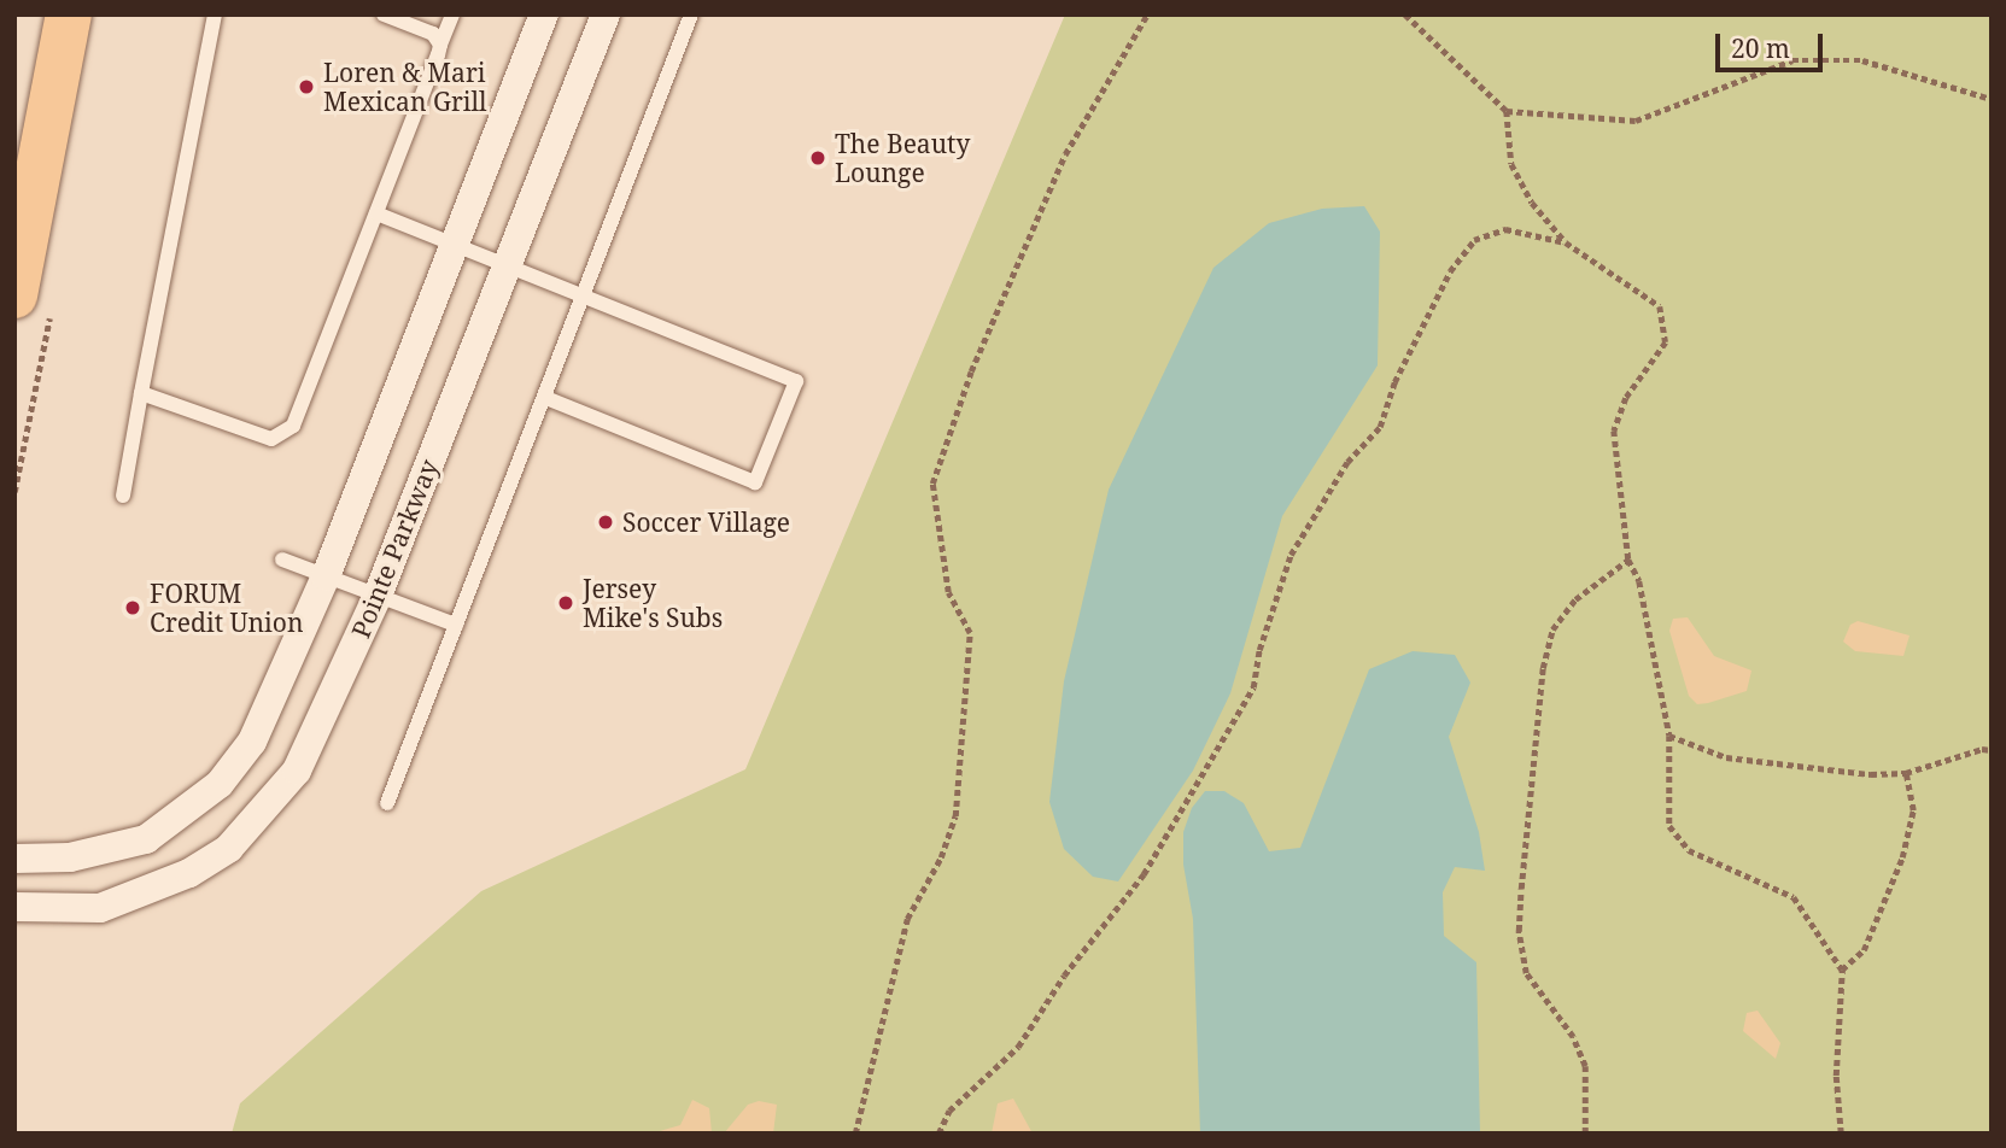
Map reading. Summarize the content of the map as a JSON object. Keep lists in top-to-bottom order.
{
  "streets": {
    "street": ["Pointe Parkway"]
  },
  "places": [
    "Loren & Mari Mexican Grill",
    "The Beauty Lounge",
    "Soccer Village",
    "Jersey Mike's Subs",
    "FORUM Credit Union"
  ],
  "scale_bar": "20 m"
}
